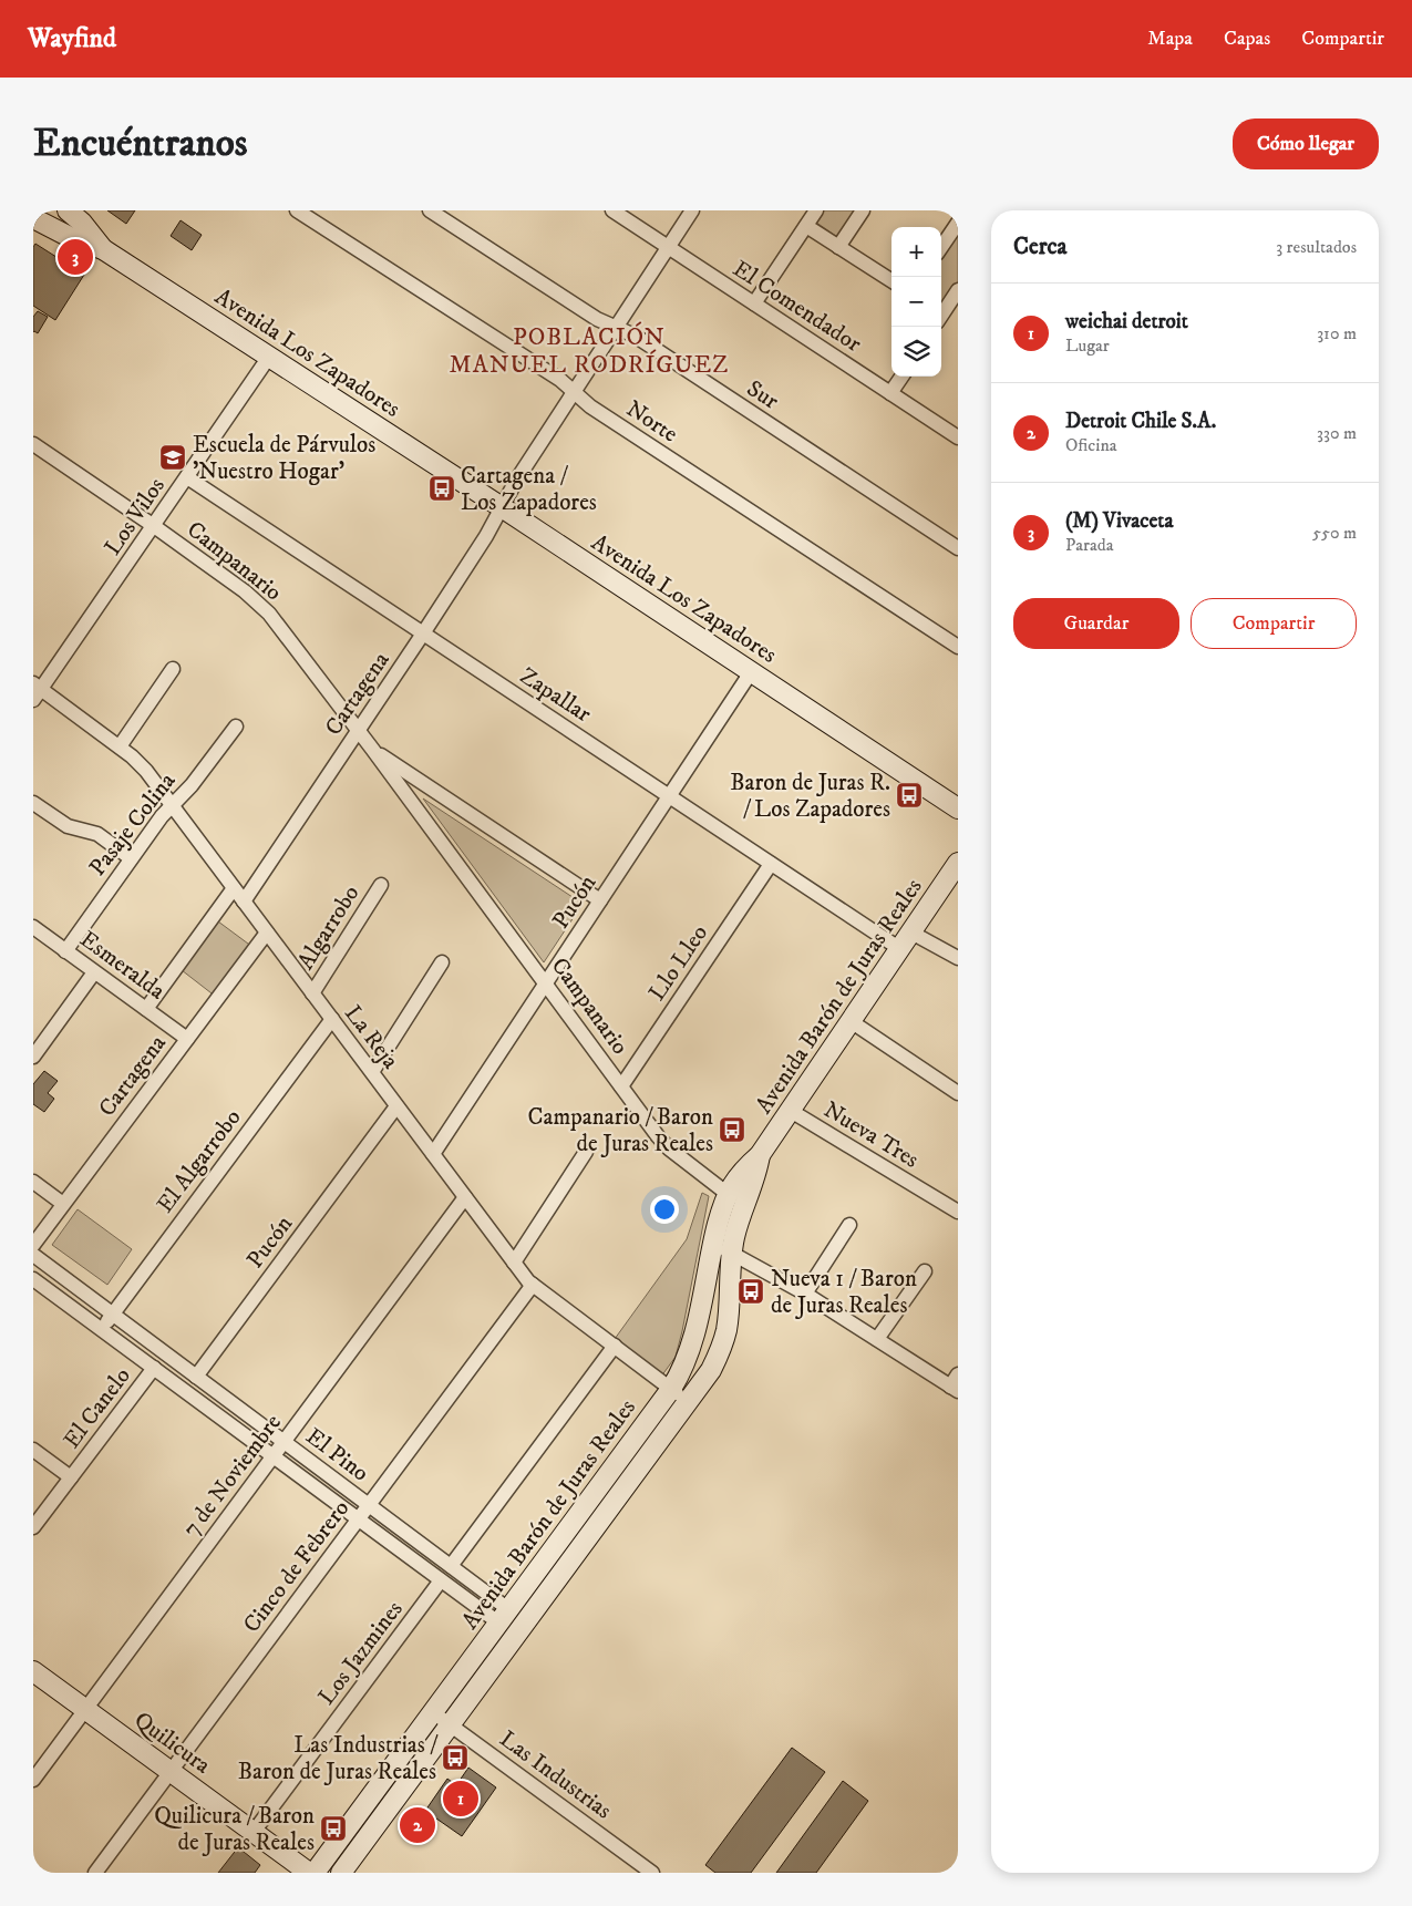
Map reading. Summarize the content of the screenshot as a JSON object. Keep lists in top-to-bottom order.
{
  "streets": {
    "street": [
      "El Comendador",
      "Avenida Los Zapadores",
      "Sur",
      "Norte",
      "Los Vilos",
      "Campanario",
      "Cartagena",
      "Zapallar",
      "Pasaje Colina",
      "Pucón",
      "Algarrobo",
      "Llo Lleo",
      "Esmeralda",
      "Avenida Barón de Juras Reales",
      "La Reja",
      "Nueva Tres",
      "El Algarrobo",
      "El Canelo",
      "El Pino",
      "7 de Noviembre",
      "Cinco de Febrero",
      "Los Jazmines",
      "Quilicura",
      "Las Industrias"
    ]
  },
  "crossings": [
    ["El Comendador", "Cartagena"],
    ["Avenida Los Zapadores", "Los Vilos"],
    ["Avenida Los Zapadores", "Cartagena"],
    ["Avenida Los Zapadores", "Pucón"],
    ["Sur", "Cartagena"],
    ["Norte", "Cartagena"],
    ["Los Vilos", "Campanario"],
    ["Los Vilos", "Zapallar"],
    ["Los Vilos", "La Reja"],
    ["Campanario", "Cartagena"],
    ["Campanario", "Pucón"],
    ["Campanario", "Llo Lleo"],
    ["Campanario", "Avenida Barón de Juras Reales"],
    ["Cartagena", "Zapallar"],
    ["Cartagena", "Esmeralda"],
    ["Cartagena", "La Reja"],
    ["Zapallar", "Pucón"],
    ["Zapallar", "Llo Lleo"],
    ["Zapallar", "Avenida Barón de Juras Reales"],
    ["Pasaje Colina", "Esmeralda"],
    ["Pasaje Colina", "La Reja"],
    ["Pucón", "La Reja"],
    ["Pucón", "El Pino"],
    ["Algarrobo", "La Reja"],
    ["Avenida Barón de Juras Reales", "La Reja"],
    ["Avenida Barón de Juras Reales", "Nueva Tres"],
    ["Avenida Barón de Juras Reales", "El Pino"],
    ["Avenida Barón de Juras Reales", "Las Industrias"],
    ["La Reja", "El Algarrobo"],
    ["La Reja", "7 de Noviembre"],
    ["La Reja", "Cinco de Febrero"],
    ["El Algarrobo", "El Pino"],
    ["El Canelo", "El Pino"],
    ["El Pino", "7 de Noviembre"],
    ["El Pino", "Cinco de Febrero"],
    ["El Pino", "Los Jazmines"],
    ["7 de Noviembre", "Quilicura"],
    ["Cinco de Febrero", "Quilicura"],
    ["Los Jazmines", "Quilicura"]
  ],
  "districts": ["POBLACIÓN MANUEL RODRÍGUEZ"],
  "places": {
    "school or university": ["Escuela de Párvulos 'Nuestro Hogar'"],
    "bus stop": [
      "Cartagena / Los Zapadores",
      "Baron de Juras R. / Los Zapadores",
      "Campanario / Baron de Juras Reales",
      "Nueva 1 / Baron de Juras Reales",
      "Las Industrias / Baron de Juras Reales",
      "Quilicura / Baron de Juras Reales"
    ]
  },
  "page": {
    "header": "Wayfind",
    "nav": ["Mapa", "Capas", "Compartir"],
    "buttons": [
      "Cómo llegar",
      ["Guardar", "Compartir"]
    ],
    "title": "Encuéntranos",
    "heading": ["Cerca", "3 resultados"],
    "map_buttons": ["+", "−"],
    "pins": ["3", "1", "2"],
    "list": [
      {
        "mark": "1",
        "name": "weichai detroit",
        "note": "Lugar",
        "value": "310 m"
      },
      {
        "mark": "2",
        "name": "Detroit Chile S.A.",
        "note": "Oficina",
        "value": "330 m"
      },
      {
        "mark": "3",
        "name": "(M) Vivaceta",
        "note": "Parada",
        "value": "550 m"
      }
    ]
  }
}
